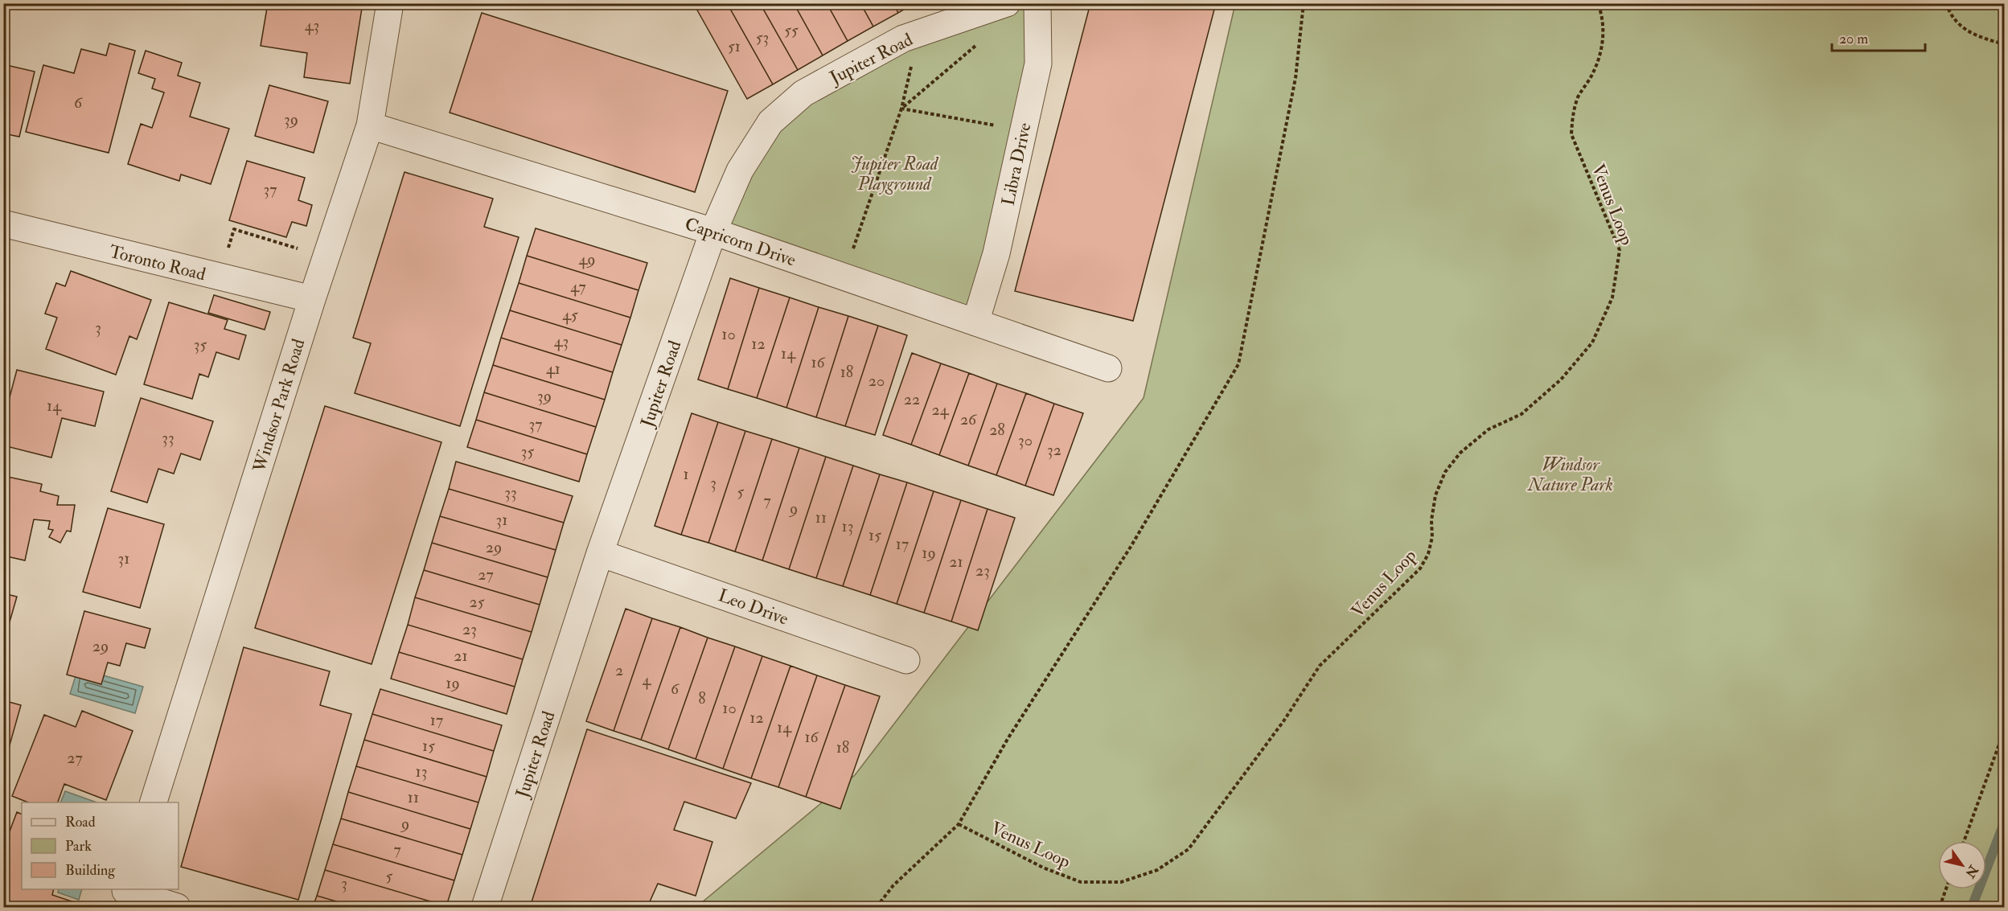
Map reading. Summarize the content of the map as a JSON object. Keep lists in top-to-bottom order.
{
  "streets": {
    "street": [
      "Jupiter Road",
      "Libra Drive",
      "Capricorn Drive",
      "Toronto Road",
      "Windsor Park Road",
      "Leo Drive"
    ],
    "path": ["Venus Loop"]
  },
  "crossings": [
    ["Jupiter Road", "Capricorn Drive"],
    ["Jupiter Road", "Leo Drive"],
    ["Libra Drive", "Capricorn Drive"],
    ["Capricorn Drive", "Windsor Park Road"],
    ["Toronto Road", "Windsor Park Road"]
  ],
  "parks": ["Jupiter Road Playground", "Windsor Nature Park"],
  "house_numbers": [
    "43",
    "55",
    "53",
    "51",
    "6",
    "39",
    "37",
    "49",
    "47",
    "45",
    "3",
    "10",
    "43",
    "12",
    "35",
    "14",
    "16",
    "41",
    "18",
    "20",
    "39",
    "22",
    "14",
    "24",
    "26",
    "37",
    "28",
    "33",
    "30",
    "32",
    "35",
    "1",
    "3",
    "5",
    "33",
    "7",
    "9",
    "11",
    "31",
    "13",
    "15",
    "17",
    "29",
    "19",
    "31",
    "21",
    "23",
    "27",
    "25",
    "23",
    "29",
    "21",
    "2",
    "4",
    "19",
    "6",
    "8",
    "10",
    "12",
    "17",
    "14",
    "16",
    "15",
    "18",
    "27",
    "13",
    "11",
    "9",
    "7",
    "5",
    "3"
  ],
  "legend": ["Road", "Park", "Building"],
  "scale_bar": "20 m",
  "north": "bottom right"
}
